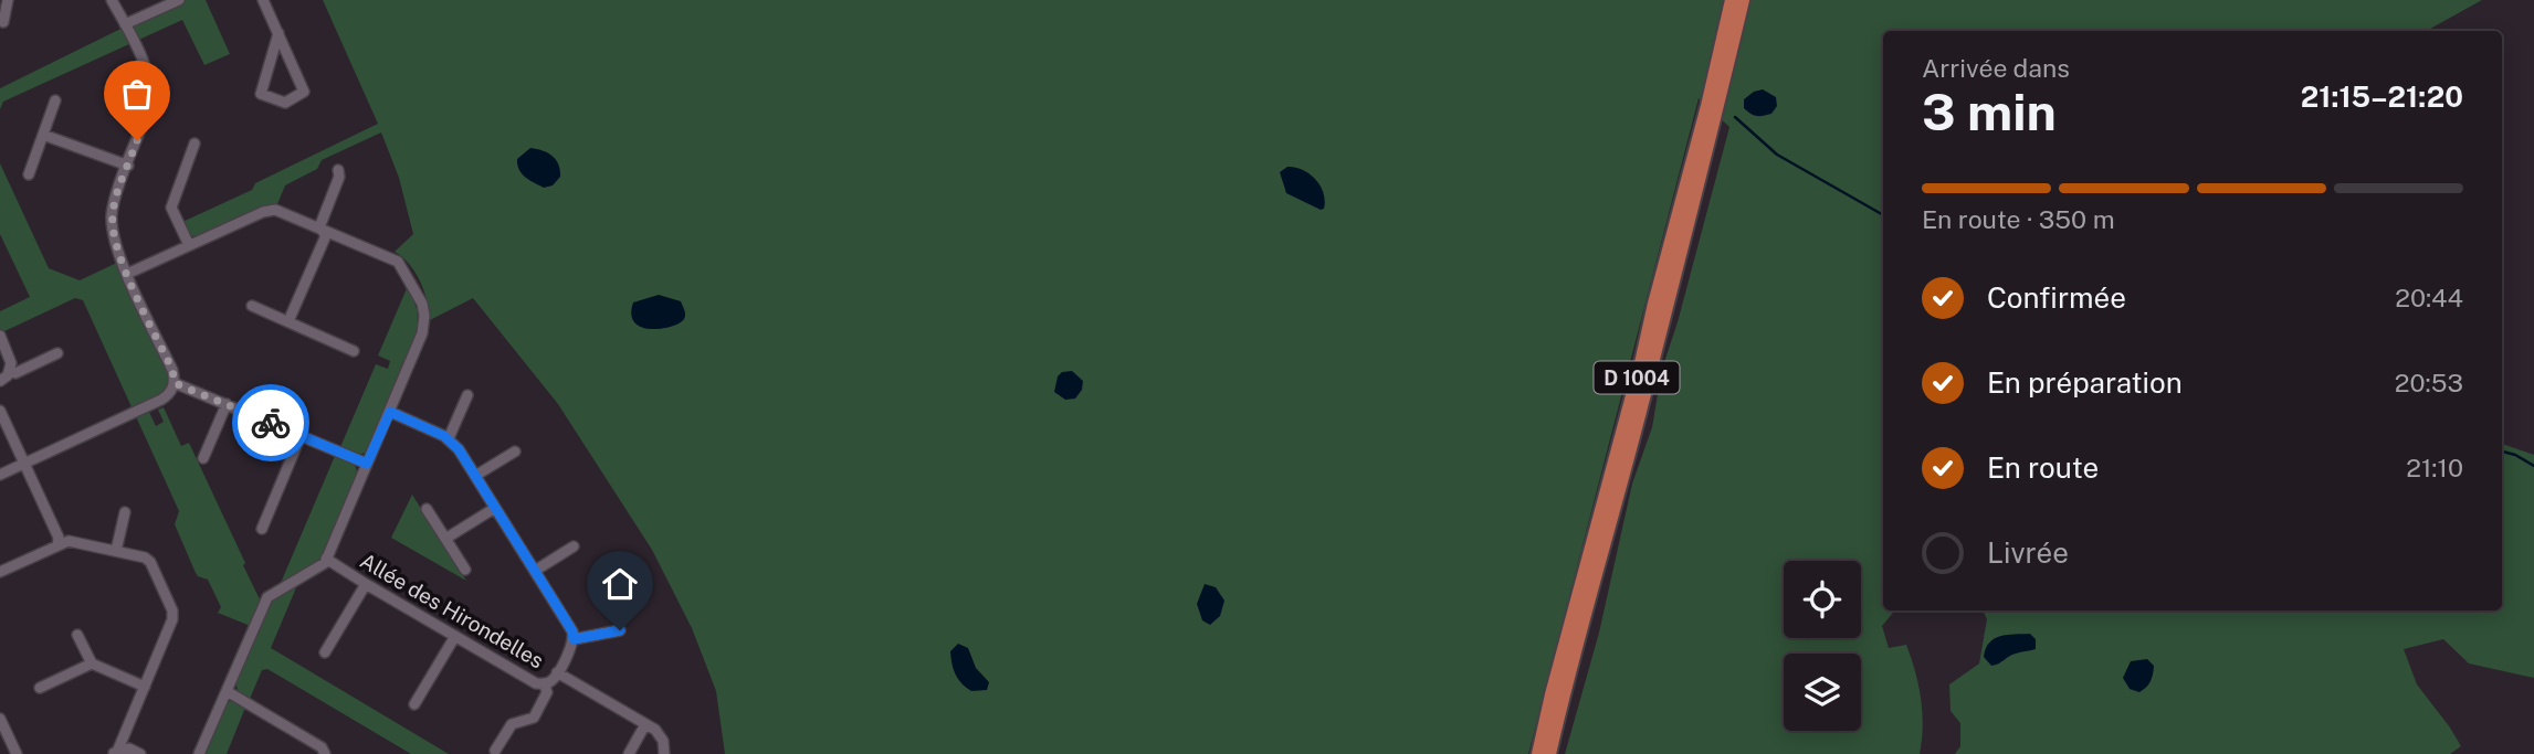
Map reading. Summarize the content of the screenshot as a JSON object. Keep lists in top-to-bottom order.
{
  "streets": {
    "highway": ["D 1004"],
    "street": ["Allée des Hirondelles"]
  },
  "page": {
    "heading": ["3 min", "Arrivée dans", "21:15–21:20"],
    "bar": "En route · 350 m",
    "list": [
      ["Confirmée", "20:44"],
      ["En préparation", "20:53"],
      ["En route", "21:10"],
      "Livrée"
    ]
  }
}
